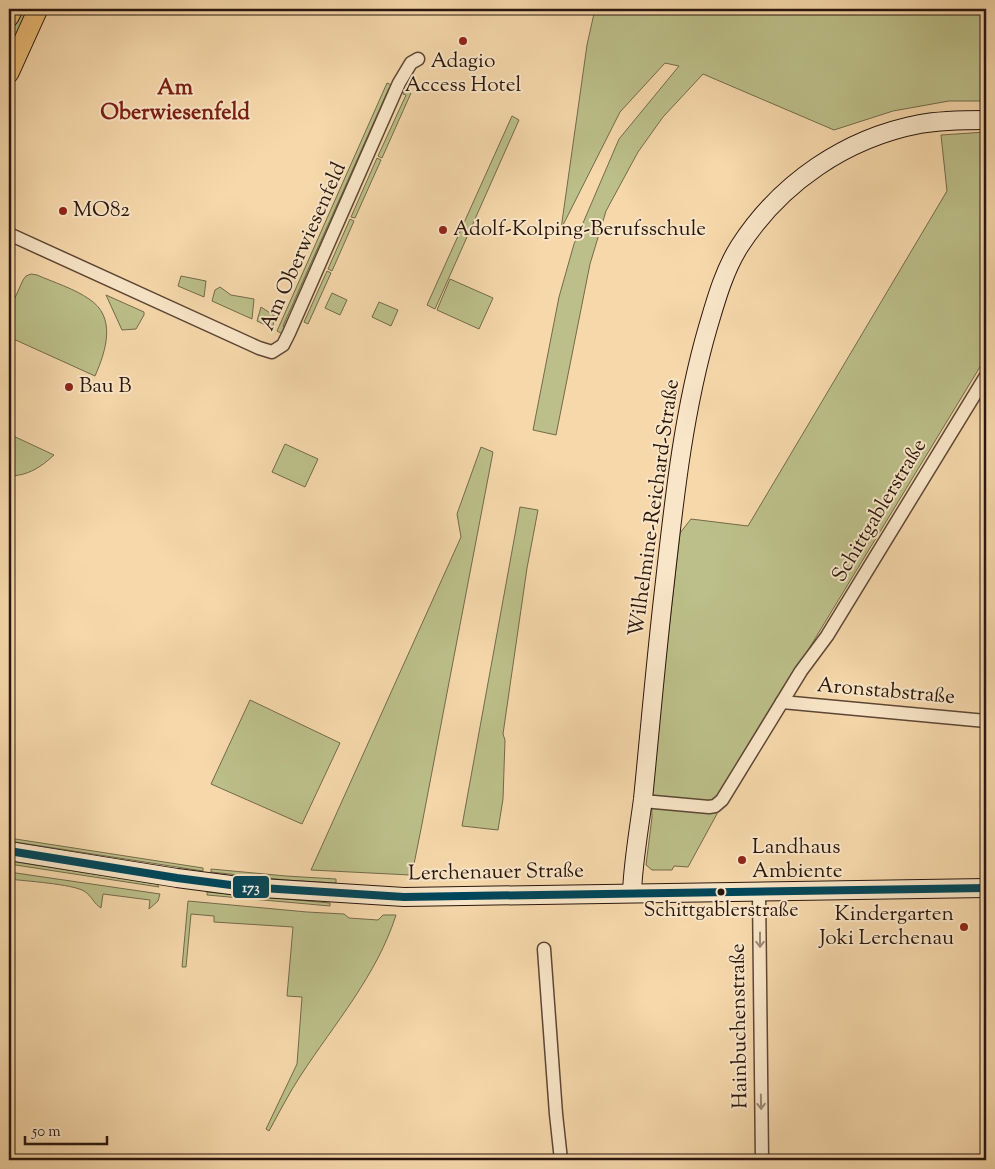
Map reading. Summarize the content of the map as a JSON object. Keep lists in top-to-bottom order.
{
  "streets": {
    "main road": ["Wilhelmine-Reichard-Straße", "Lerchenauer Straße"],
    "street": [
      "Am Oberwiesenfeld",
      "Schittgablerstraße",
      "Aronstabstraße",
      "Hainbuchenstraße"
    ]
  },
  "crossings": [
    ["Wilhelmine-Reichard-Straße", "Schittgablerstraße"],
    ["Wilhelmine-Reichard-Straße", "Lerchenauer Straße"],
    ["Schittgablerstraße", "Aronstabstraße"],
    ["Lerchenauer Straße", "Hainbuchenstraße"]
  ],
  "one_way": ["Hainbuchenstraße"],
  "districts": ["Am Oberwiesenfeld"],
  "places": [
    "Adagio Access Hotel",
    "MO82",
    "Adolf-Kolping-Berufsschule",
    "Bau B",
    "Landhaus Ambiente",
    "Schittgablerstraße",
    "Kindergarten Joki Lerchenau"
  ],
  "lines": ["transit line 173"],
  "scale_bar": "50 m"
}
